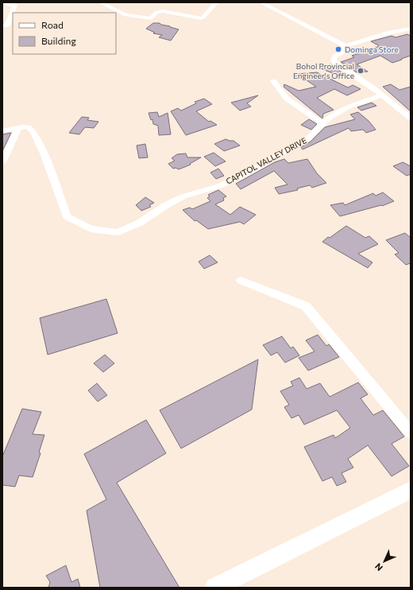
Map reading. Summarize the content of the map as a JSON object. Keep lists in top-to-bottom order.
{
  "streets": {
    "street": ["CAPITOL VALLEY DRIVE"]
  },
  "places": ["Dominga Store", "Bohol Provincial Engineer's Office"],
  "legend": ["Road", "Building"],
  "north": "bottom left"
}
